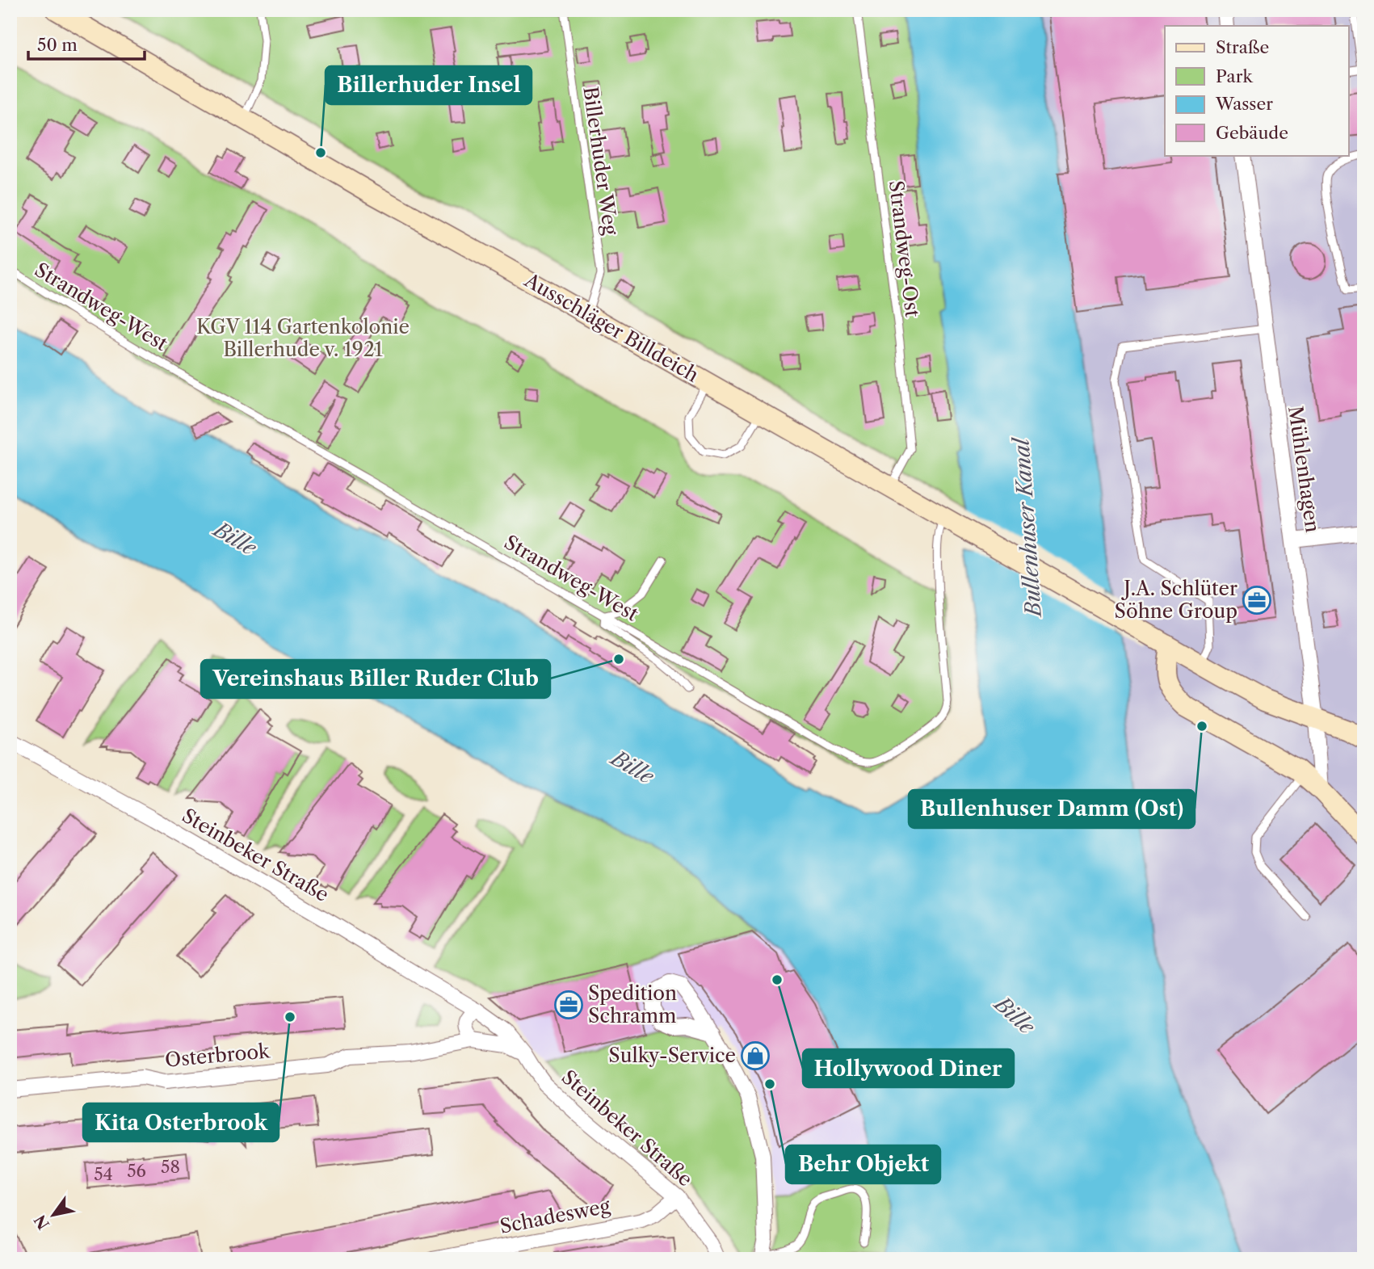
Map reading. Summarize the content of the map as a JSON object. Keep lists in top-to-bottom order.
{
  "streets": {
    "street": [
      "Ausschläger Billdeich",
      "Mühlenhagen",
      "Steinbeker Straße",
      "Osterbrook",
      "Schadesweg"
    ],
    "lane": ["Billerhuder Weg", "Strandweg-Ost", "Strandweg-West"]
  },
  "crossings": [
    ["Billerhuder Weg", "Ausschläger Billdeich"],
    ["Strandweg-Ost", "Ausschläger Billdeich"],
    ["Strandweg-West", "Ausschläger Billdeich"],
    ["Ausschläger Billdeich", "Mühlenhagen"],
    ["Steinbeker Straße", "Osterbrook"],
    ["Steinbeker Straße", "Schadesweg"]
  ],
  "water": ["Bullenhuser Kanal", "Bille"],
  "parks": ["KGV 114 Gartenkolonie Billerhude v. 1921"],
  "places": {
    "other": [
      "Billerhuder Insel",
      "Vereinshaus Biller Ruder Club",
      "Bullenhuser Damm (Ost)",
      "Hollywood Diner",
      "Kita Osterbrook",
      "Behr Objekt"
    ],
    "office": ["J.A. Schlüter Söhne Group", "Spedition Schramm"],
    "shop": ["Sulky-Service"]
  },
  "house_numbers": ["58", "56", "54"],
  "legend": [
    "Straße",
    "Park",
    "Wasser",
    "Gebäude"
  ],
  "scale_bar": "50 m",
  "north": "bottom left"
}
